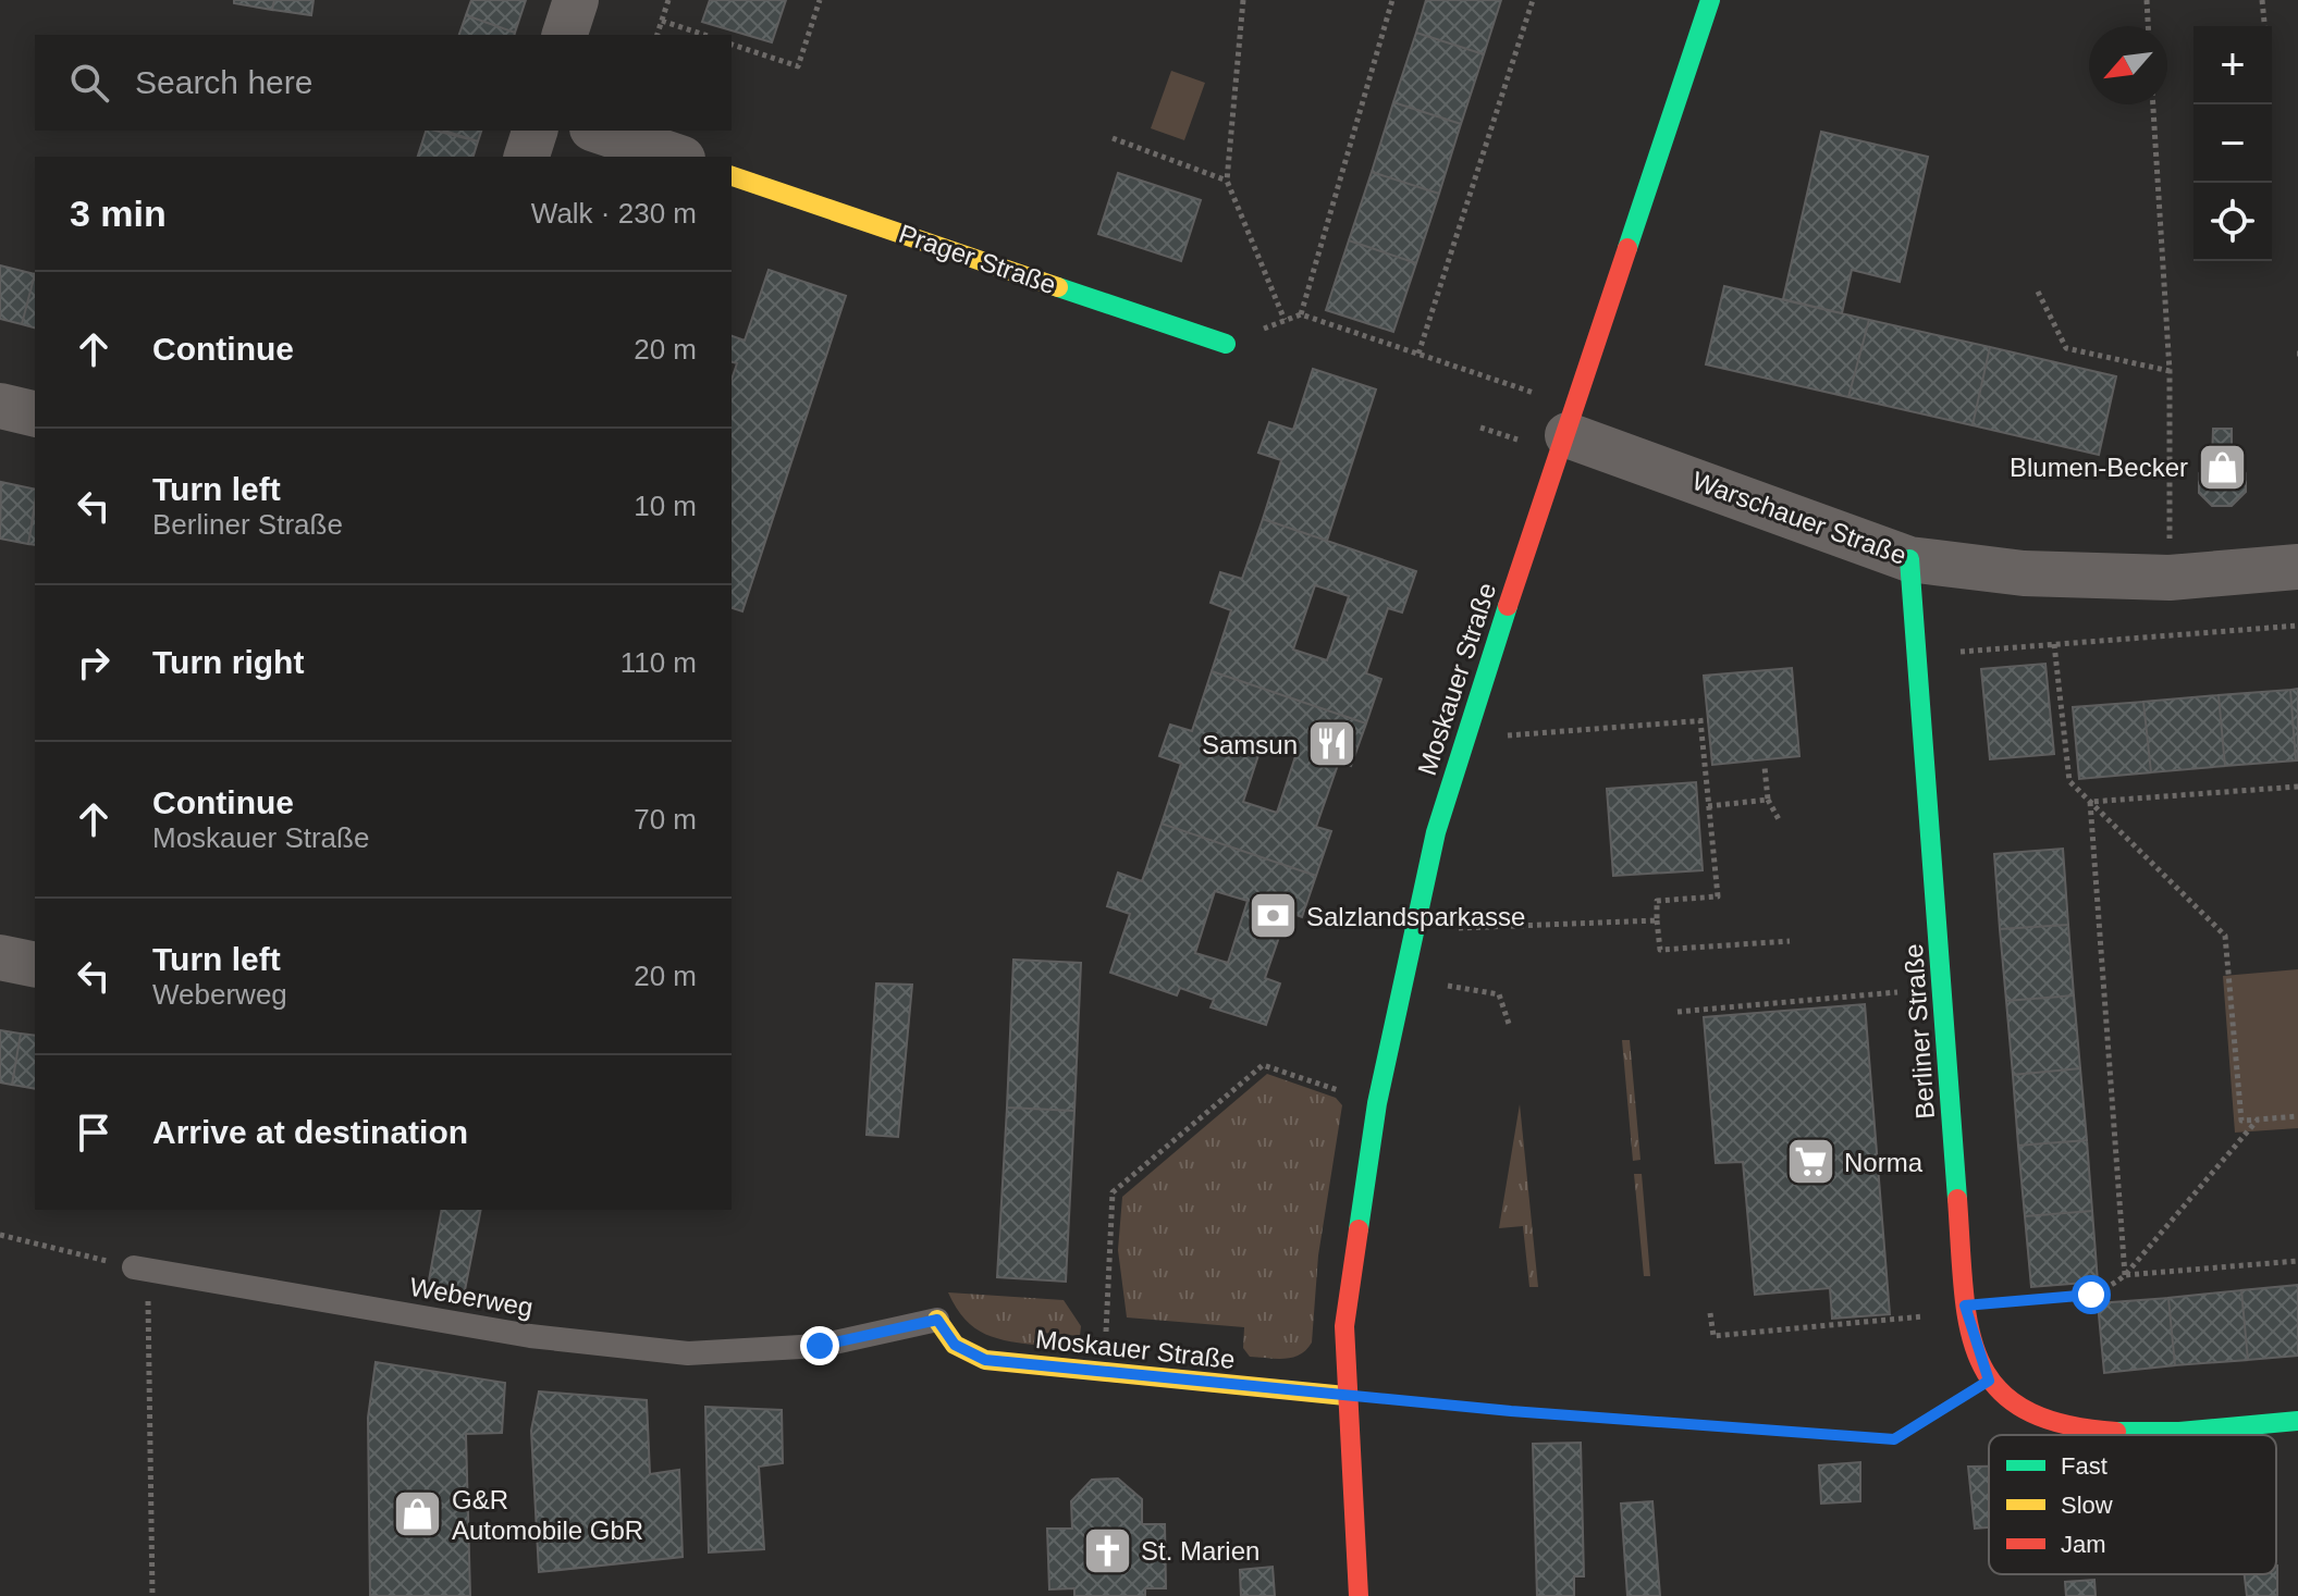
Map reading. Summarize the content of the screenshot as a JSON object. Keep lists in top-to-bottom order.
{
  "streets": {
    "street": [
      "Prager Straße",
      "Warschauer Straße",
      "Moskauer Straße",
      "Berliner Straße"
    ],
    "lane": ["Weberweg"]
  },
  "crossings": [
    ["Warschauer Straße", "Moskauer Straße"],
    ["Warschauer Straße", "Berliner Straße"],
    ["Moskauer Straße", "Weberweg"]
  ],
  "places": {
    "shop": ["Blumen-Becker", "G&R Automobile GbR"],
    "restaurant": ["Samsun"],
    "bank": ["Salzlandsparkasse"],
    "supermarket": ["Norma"],
    "church": ["St. Marien"]
  },
  "legend": ["Fast", "Slow", "Jam"],
  "north": "bottom left",
  "page": {
    "map_buttons": ["+", "−"],
    "search": "Search here",
    "heading": ["3 min", "Walk · 230 m"],
    "list": [
      ["Continue", "20 m"],
      ["Turn left", "Berliner Straße", "10 m"],
      ["Turn right", "110 m"],
      ["Continue", "Moskauer Straße", "70 m"],
      ["Turn left", "Weberweg", "20 m"],
      "Arrive at destination"
    ]
  }
}
